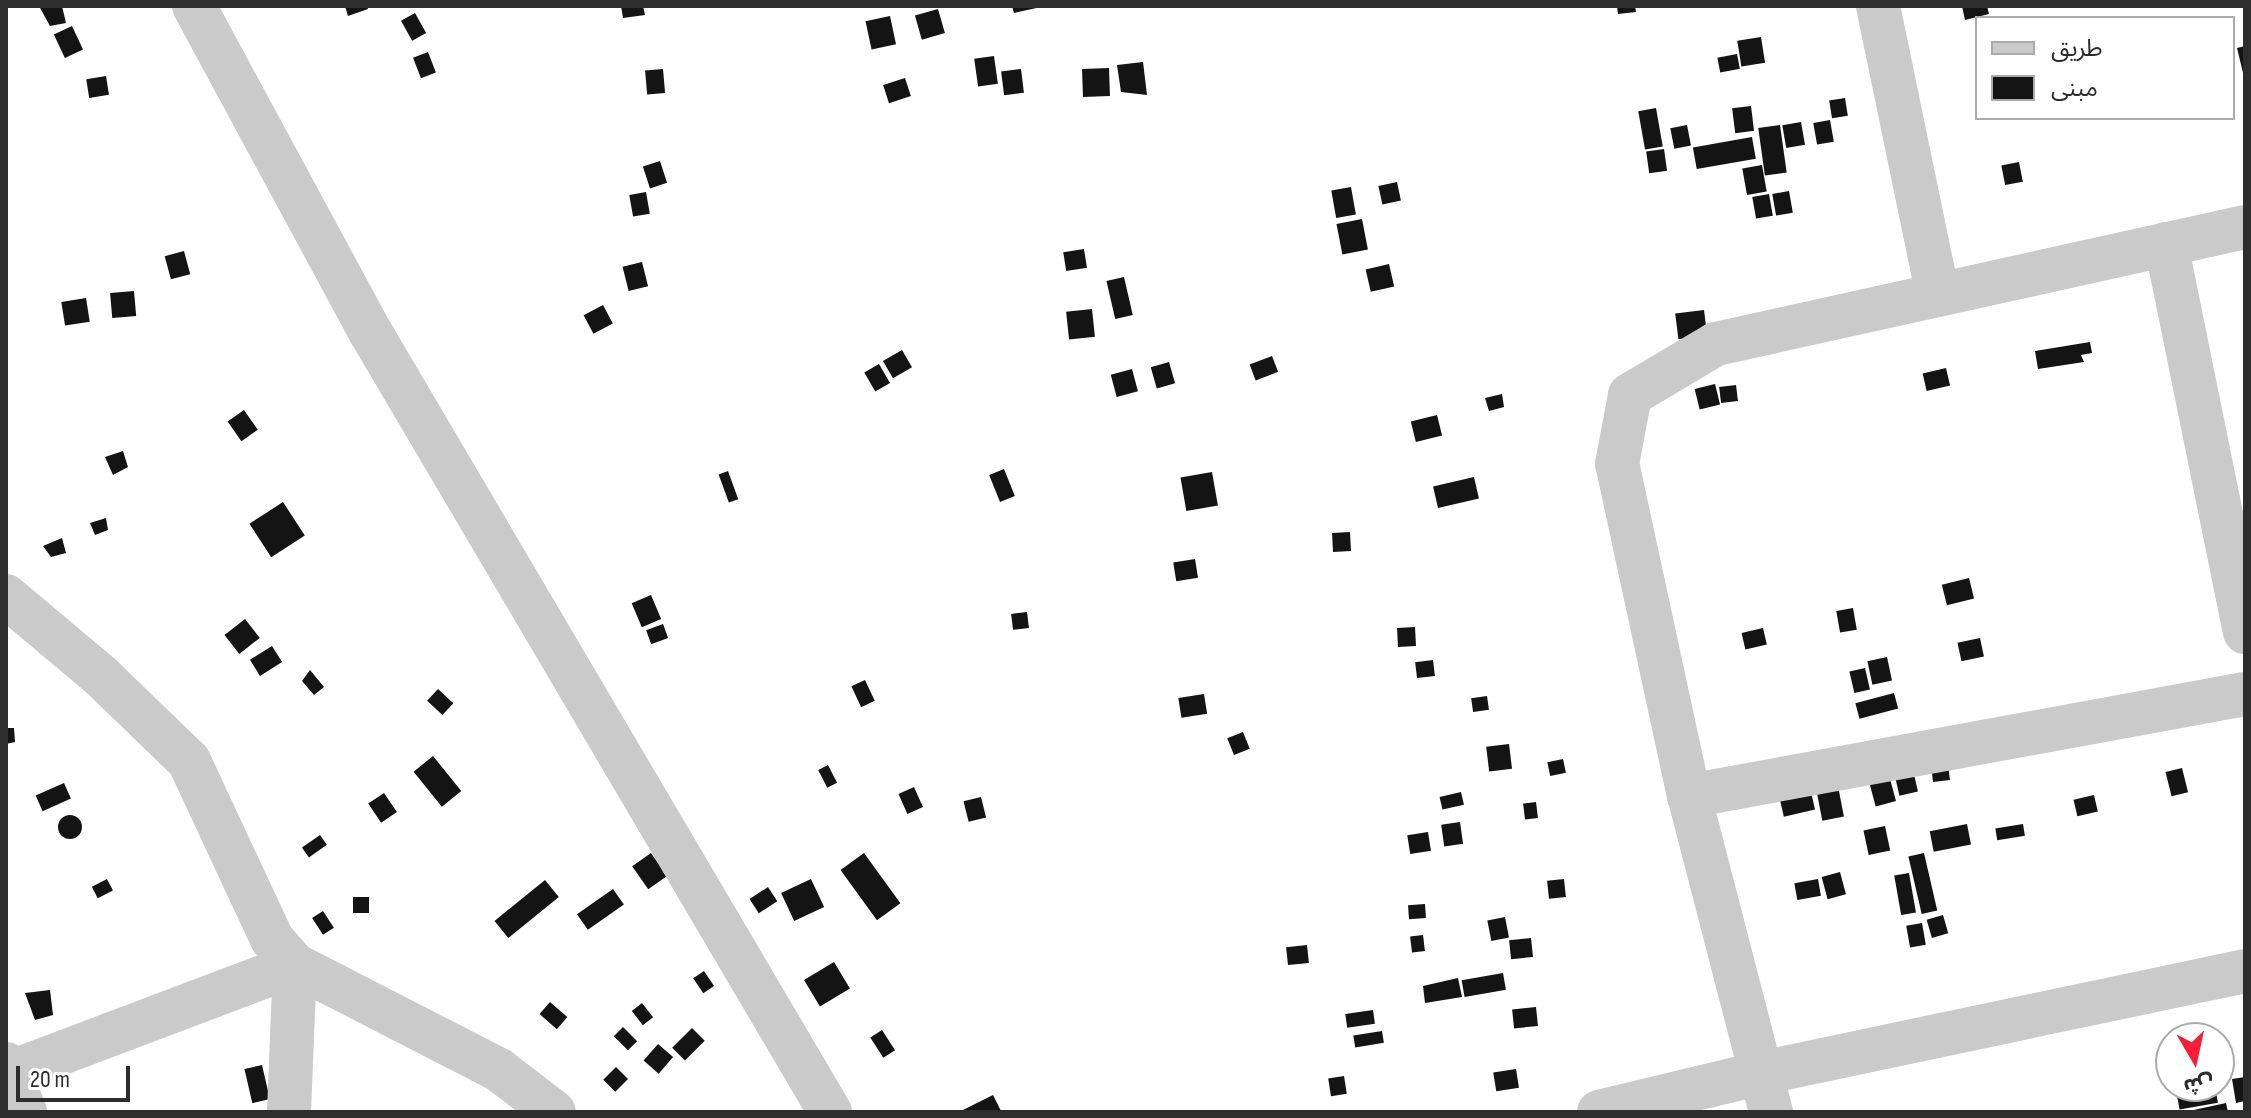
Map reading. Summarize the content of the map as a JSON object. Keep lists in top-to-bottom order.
{
  "legend": ["طريق", "مبنى"],
  "scale_bar": "20 m",
  "north": "bottom"
}
